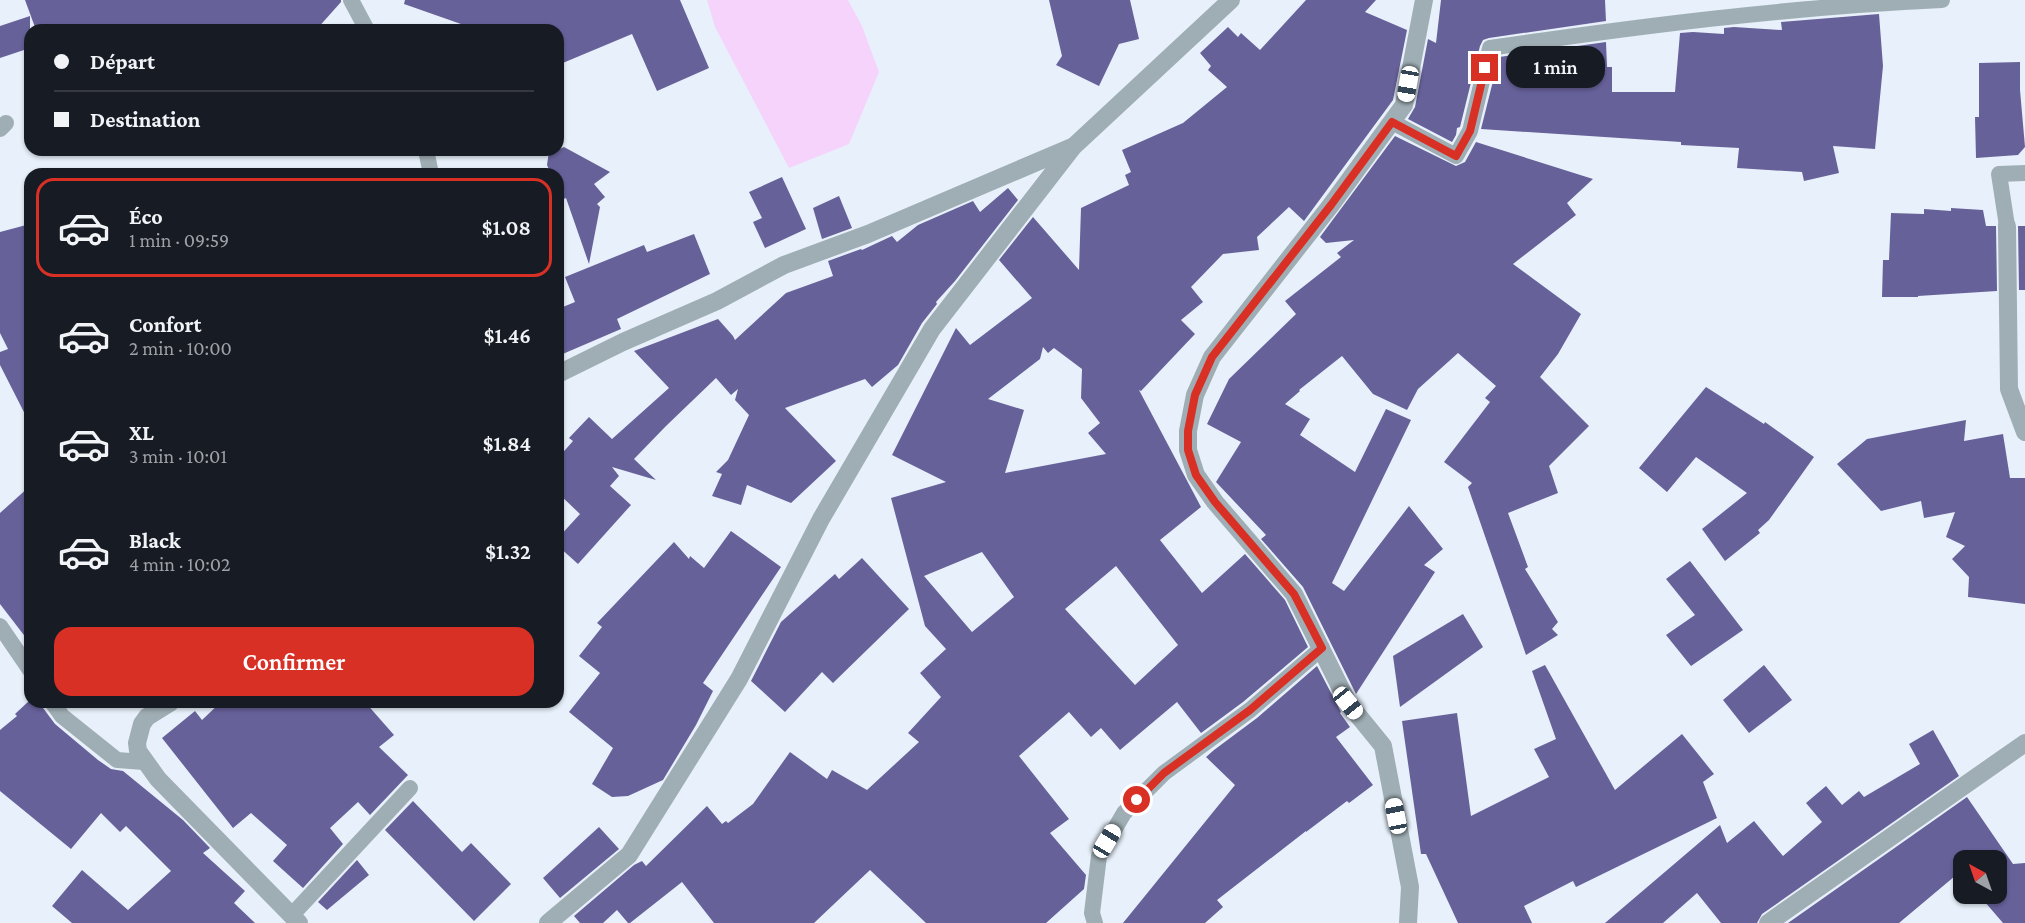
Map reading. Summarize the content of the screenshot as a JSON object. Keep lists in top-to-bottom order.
{
  "north": "top left",
  "page": {
    "banner": ["Départ", "Destination"],
    "bubble": "1 min",
    "list": [
      {
        "name": "Éco",
        "note": "1 min · 09:59",
        "value": "$1.08"
      },
      {
        "name": "Confort",
        "note": "2 min · 10:00",
        "value": "$1.46"
      },
      {
        "name": "XL",
        "note": "3 min · 10:01",
        "value": "$1.84"
      },
      {
        "name": "Black",
        "note": "4 min · 10:02",
        "value": "$1.32"
      }
    ],
    "buttons": "Confirmer"
  }
}
